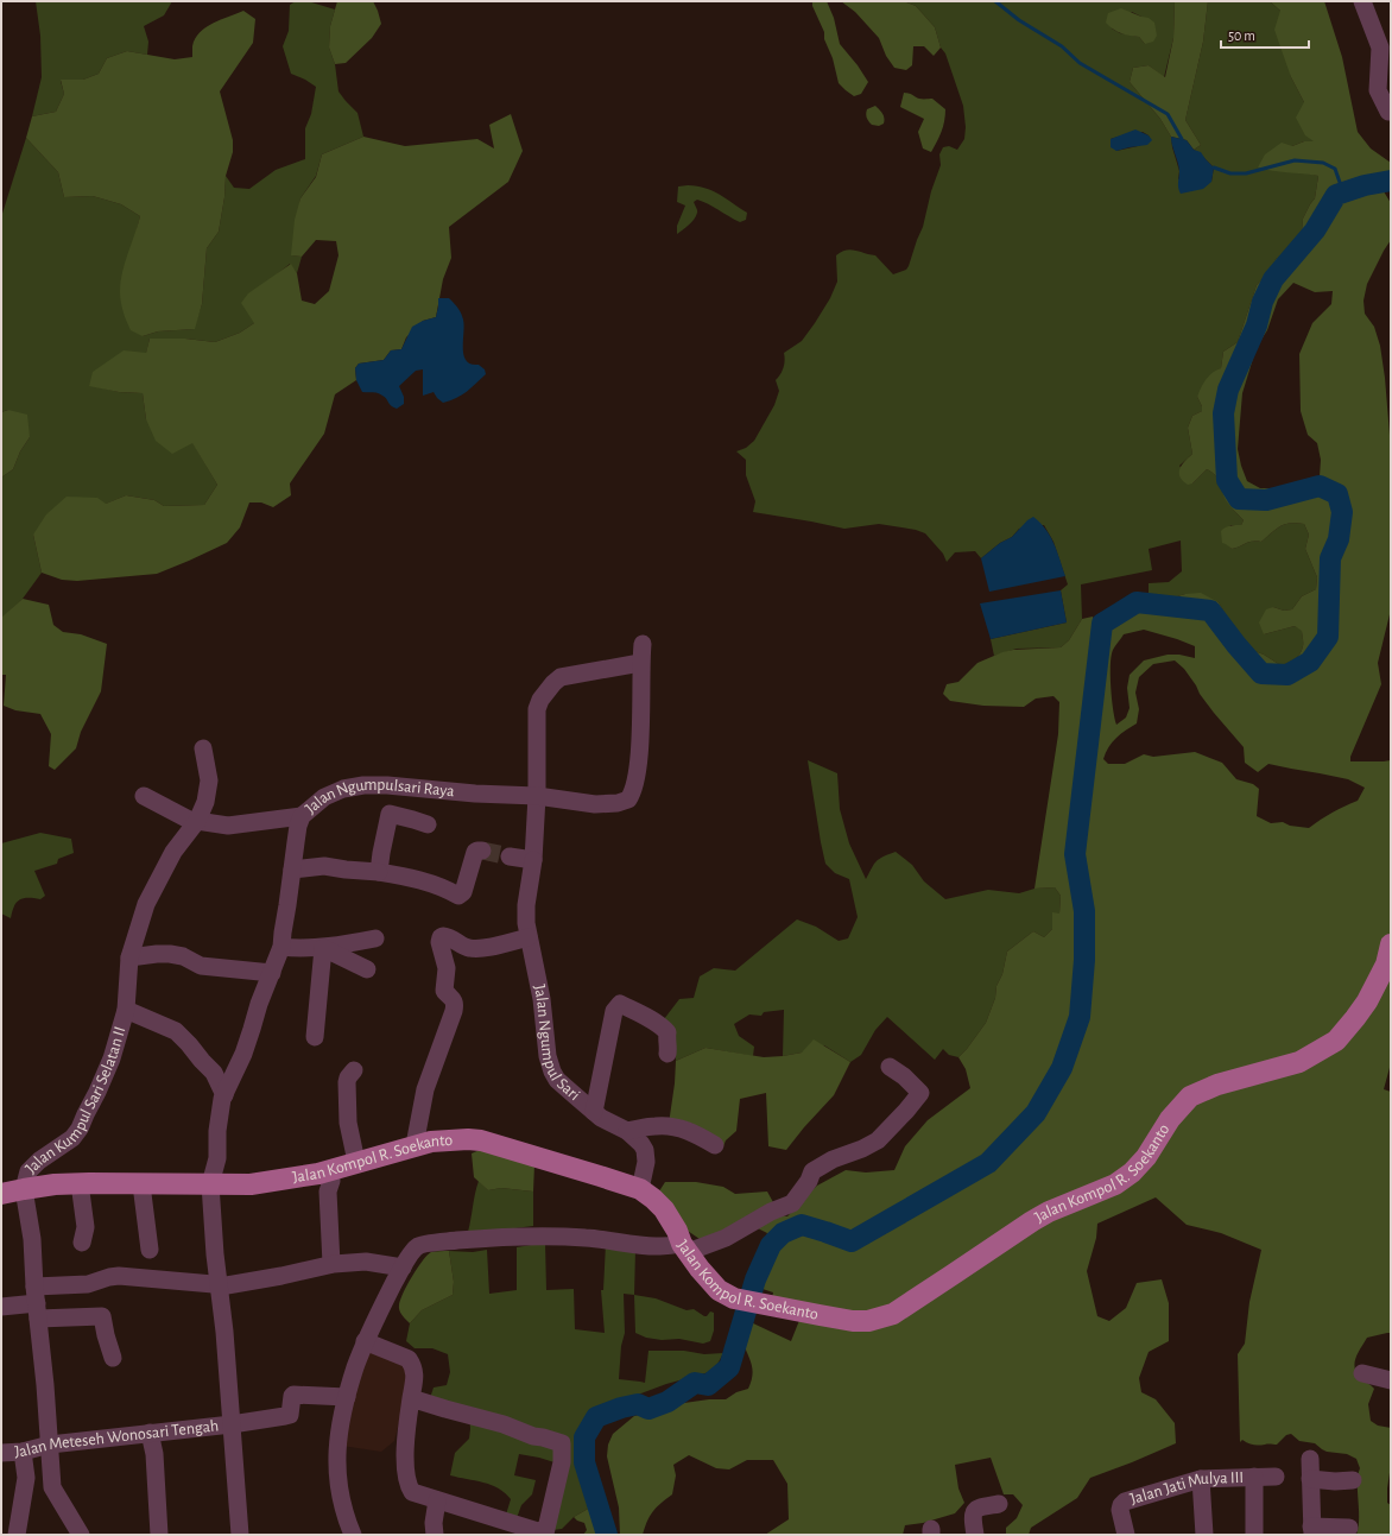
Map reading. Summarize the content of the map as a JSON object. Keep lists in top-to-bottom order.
{
  "streets": {
    "main road": ["Jalan Kompol R. Soekanto"],
    "street": [
      "Jalan Ngumpulsari Raya",
      "Jalan Ngumpul Sari",
      "Jalan Kumpul Sari Selatan II",
      "Jalan Meteseh Wonosari Tengah",
      "Jalan Jati Mulya III"
    ]
  },
  "crossings": [
    ["Jalan Ngumpulsari Raya", "Jalan Ngumpul Sari"],
    ["Jalan Ngumpulsari Raya", "Jalan Kompol R. Soekanto"],
    ["Jalan Ngumpulsari Raya", "Jalan Meteseh Wonosari Tengah"],
    ["Jalan Ngumpul Sari", "Jalan Kompol R. Soekanto"],
    ["Jalan Kumpul Sari Selatan II", "Jalan Kompol R. Soekanto"]
  ],
  "scale_bar": "50 m"
}
